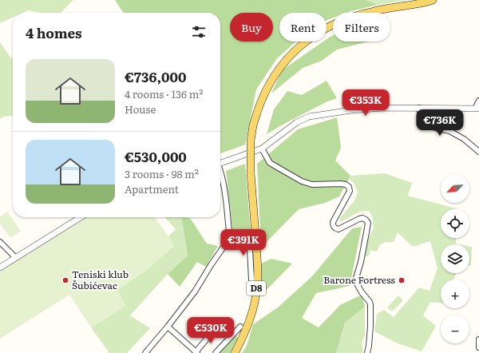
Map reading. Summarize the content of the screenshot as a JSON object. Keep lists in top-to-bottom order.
{
  "streets": {
    "main road": ["D8"]
  },
  "places": ["Teniski klub Šubićevac", "Barone Fortress"],
  "north": "bottom left",
  "page": {
    "chip": ["Buy", "Rent", "Filters"],
    "heading": "4 homes",
    "list": [
      {
        "name": "€736,000",
        "note": "4 rooms · 136 m² · House"
      },
      {
        "name": "€530,000",
        "note": "3 rooms · 98 m² · Apartment"
      }
    ],
    "price": [
      "€353K",
      "€736K",
      "€391K",
      "€530K"
    ],
    "map_buttons": ["+", "−"]
  }
}
